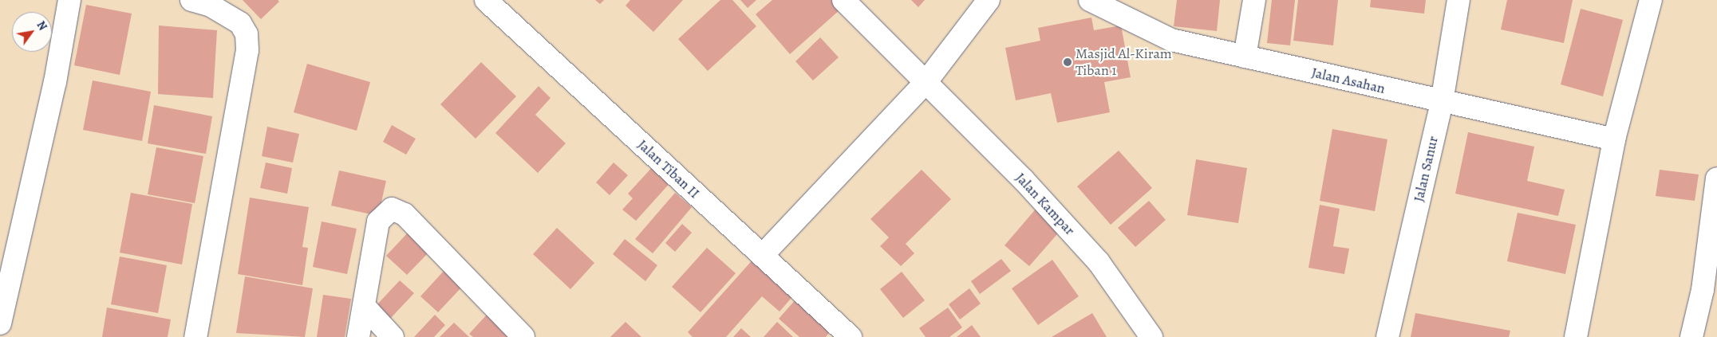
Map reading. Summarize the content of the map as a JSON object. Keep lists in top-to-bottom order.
{
  "streets": {
    "street": [
      "Jalan Asahan",
      "Jalan Tiban II",
      "Jalan Sanur",
      "Jalan Kampar"
    ]
  },
  "crossings": [
    ["Jalan Asahan", "Jalan Sanur"]
  ],
  "places": ["Masjid Al-Kiram Tiban 1"],
  "north": "top right"
}
